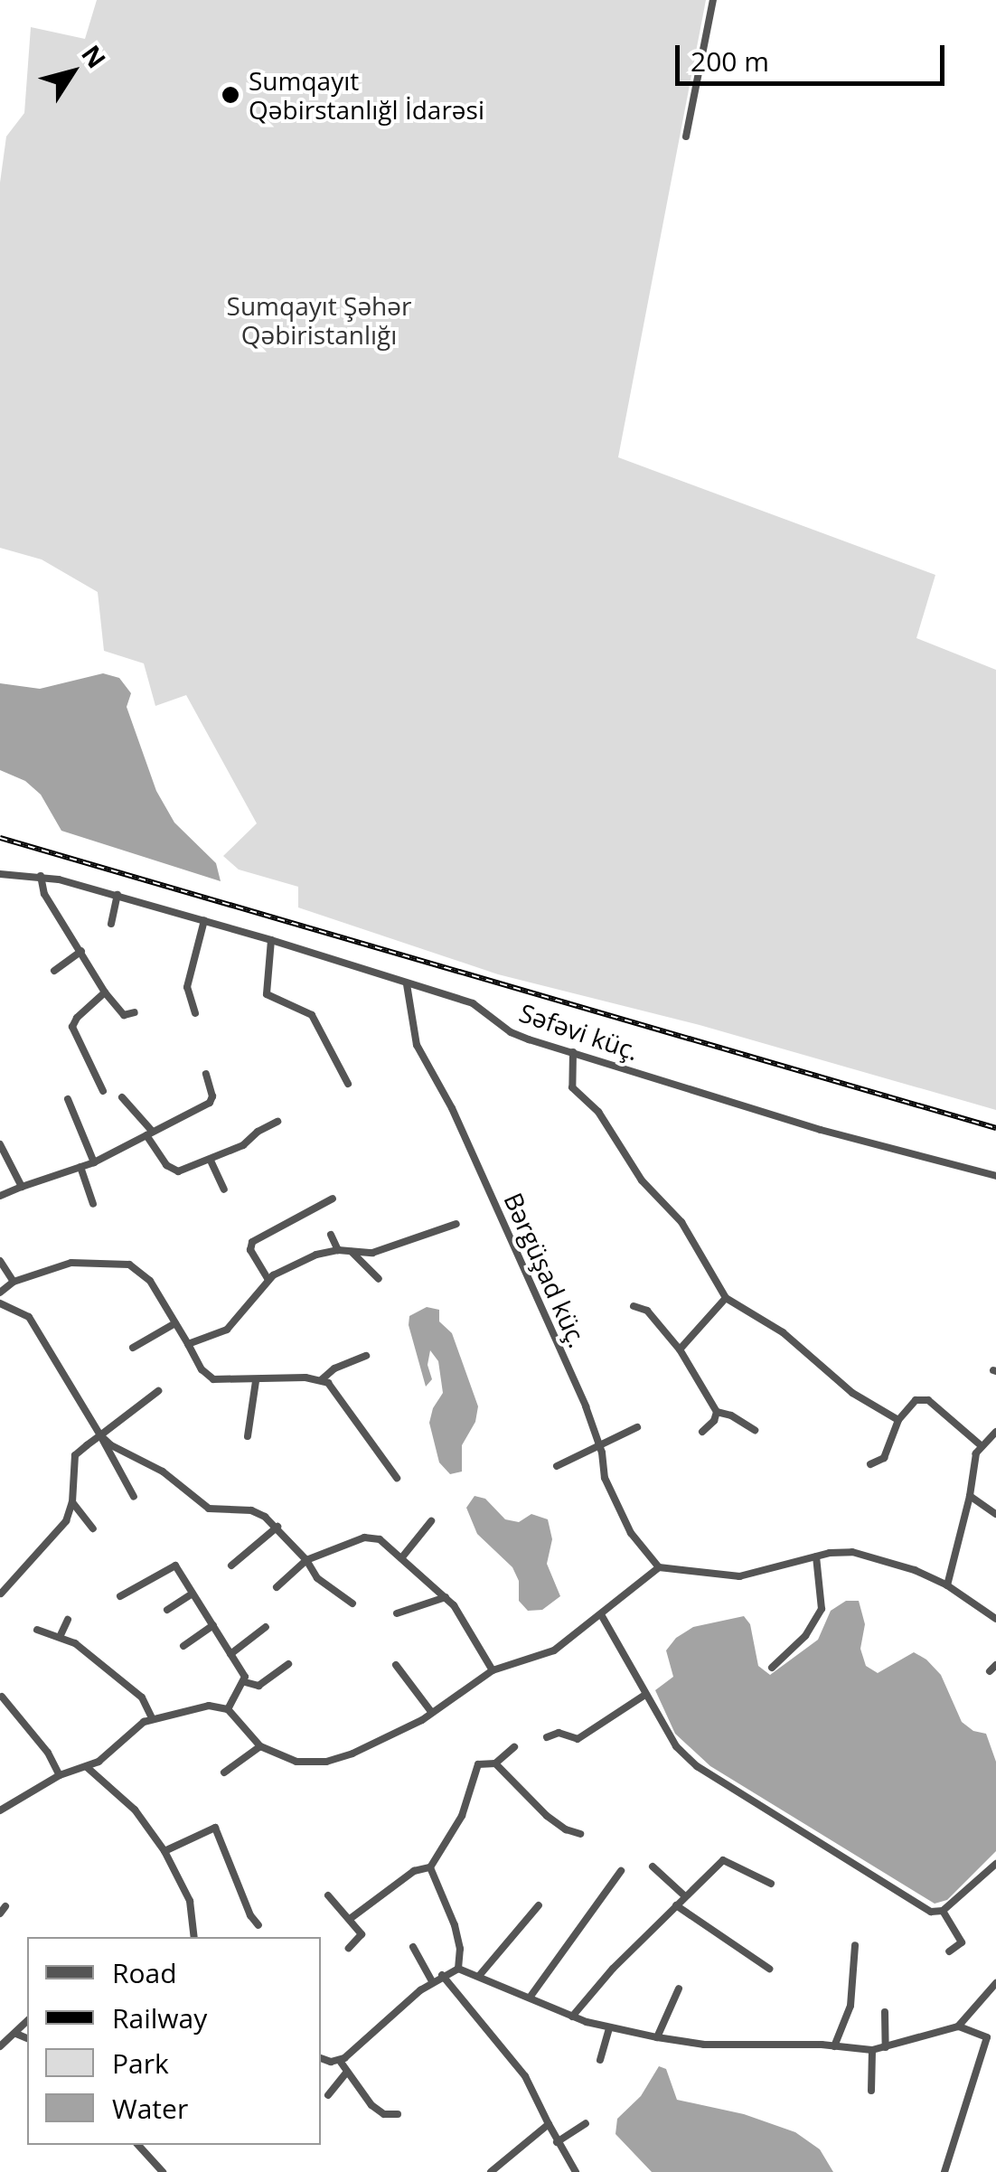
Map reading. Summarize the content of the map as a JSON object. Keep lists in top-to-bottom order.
{
  "streets": {
    "street": ["Səfəvi küç.", "Bərgüşad küç."]
  },
  "crossings": [
    ["Səfəvi küç.", "Bərgüşad küç."]
  ],
  "parks": ["Sumqayıt Şəhər Qəbiristanlığı"],
  "places": ["Sumqayıt Qəbirstanlığl İdarəsi"],
  "legend": [
    "Road",
    "Railway",
    "Park",
    "Water"
  ],
  "scale_bar": "200 m",
  "north": "top right"
}
